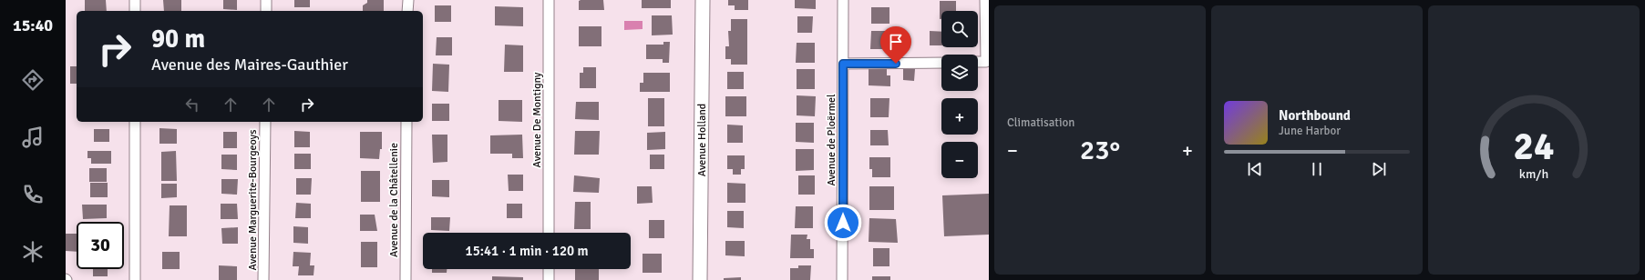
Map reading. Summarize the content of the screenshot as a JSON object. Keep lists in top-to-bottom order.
{
  "streets": {
    "main road": ["Avenue Holland"],
    "street": [
      "Avenue De Montigny",
      "Avenue de Ploërmel",
      "Avenue Marguerite-Bourgeoys",
      "Avenue de la Châtellenie"
    ]
  },
  "page": {
    "tabs": "15:40",
    "tile": "Climatisation",
    "map_buttons": ["+", "−"],
    "turn": ["90 m", "Avenue des Maires-Gauthier"],
    "song": ["Northbound", "June Harbor"],
    "heat": ["−", "23°", "+"],
    "limit": "30",
    "trip": "15:41 · 1 min · 120 m",
    "gauge": ["24", "km/h"]
  }
}
